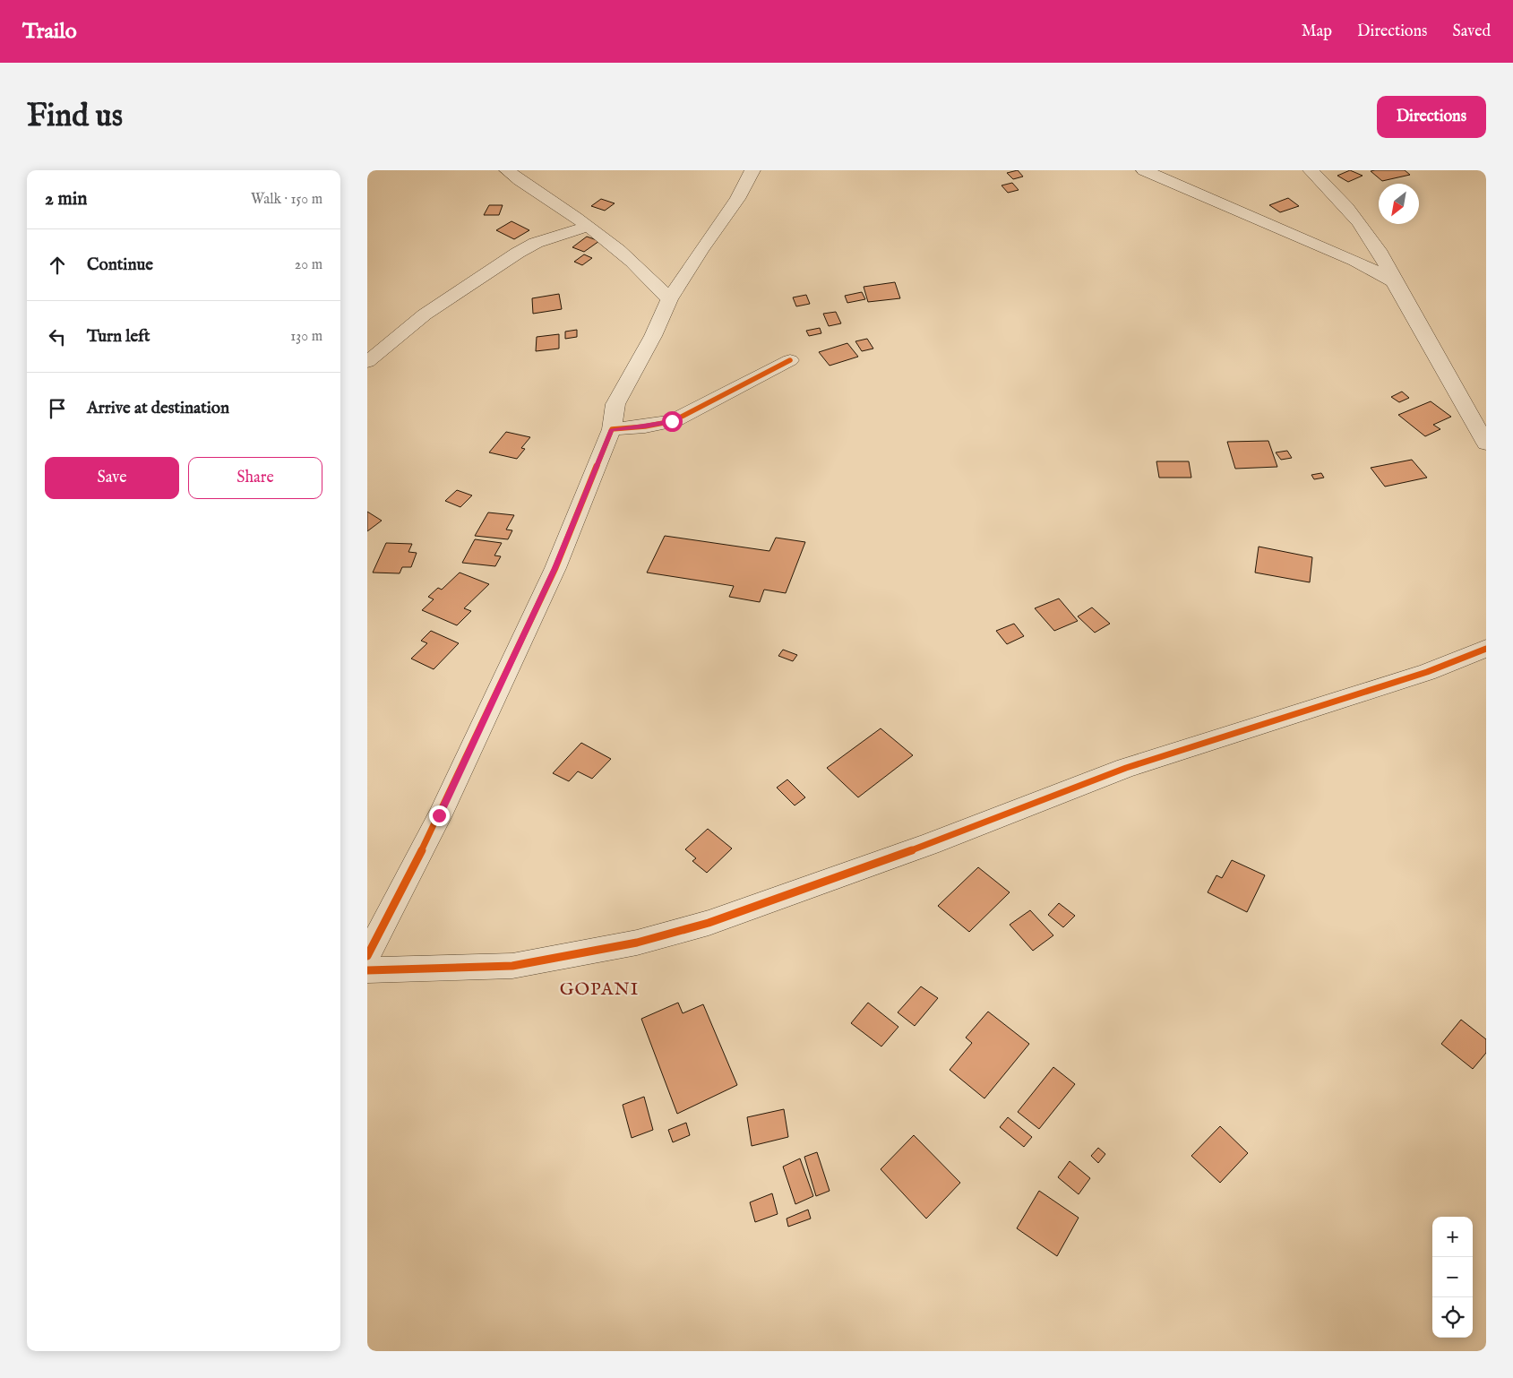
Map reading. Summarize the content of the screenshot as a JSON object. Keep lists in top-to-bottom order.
{
  "districts": ["GOPANI"],
  "north": "bottom left",
  "page": {
    "header": "Trailo",
    "nav": ["Map", "Directions", "Saved"],
    "buttons": [
      "Directions",
      ["Save", "Share"]
    ],
    "title": "Find us",
    "heading": ["2 min", "Walk · 150 m"],
    "list": [
      ["Continue", "20 m"],
      ["Turn left", "130 m"],
      "Arrive at destination"
    ],
    "map_buttons": ["+", "−"]
  }
}
